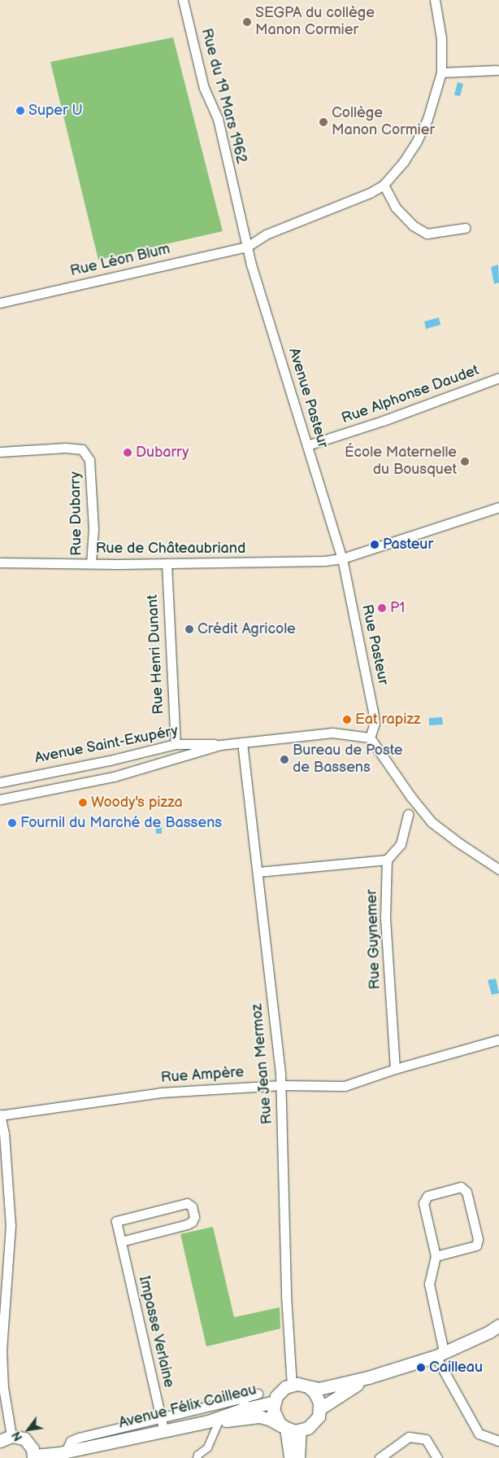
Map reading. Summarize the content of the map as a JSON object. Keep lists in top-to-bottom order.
{
  "streets": {
    "street": [
      "Rue du 19 Mars 1962",
      "Rue Léon Blum",
      "Rue Alphonse Daudet",
      "Avenue Pasteur",
      "Rue Dubarry",
      "Rue de Châteaubriand",
      "Rue Pasteur",
      "Rue Henri Dunant",
      "Avenue Saint-Exupéry",
      "Rue Guynemer",
      "Rue Jean Mermoz",
      "Rue Ampère",
      "Impasse Verlaine",
      "Avenue Félix Cailleau"
    ]
  },
  "crossings": [
    ["Rue du 19 Mars 1962", "Rue Léon Blum"],
    ["Rue du 19 Mars 1962", "Avenue Pasteur"],
    ["Rue Léon Blum", "Avenue Pasteur"],
    ["Rue Alphonse Daudet", "Avenue Pasteur"],
    ["Avenue Pasteur", "Rue de Châteaubriand"],
    ["Avenue Pasteur", "Rue Pasteur"],
    ["Rue Dubarry", "Rue de Châteaubriand"],
    ["Rue de Châteaubriand", "Rue Pasteur"],
    ["Rue de Châteaubriand", "Rue Henri Dunant"],
    ["Rue Pasteur", "Avenue Saint-Exupéry"],
    ["Rue Henri Dunant", "Avenue Saint-Exupéry"],
    ["Avenue Saint-Exupéry", "Rue Jean Mermoz"],
    ["Rue Guynemer", "Rue Ampère"],
    ["Rue Jean Mermoz", "Rue Ampère"],
    ["Rue Jean Mermoz", "Avenue Félix Cailleau"],
    ["Impasse Verlaine", "Avenue Félix Cailleau"]
  ],
  "places": [
    "SEGPA du collège Manon Cormier",
    "Super U",
    "Collège Manon Cormier",
    "Dubarry",
    "École Maternelle du Bousquet",
    "Pasteur",
    "P1",
    "Crédit Agricole",
    "Eat rapizz",
    "Bureau de Poste de Bassens",
    "Woody's pizza",
    "Fournil du Marché de Bassens",
    "Cailleau"
  ],
  "north": "bottom left"
}
